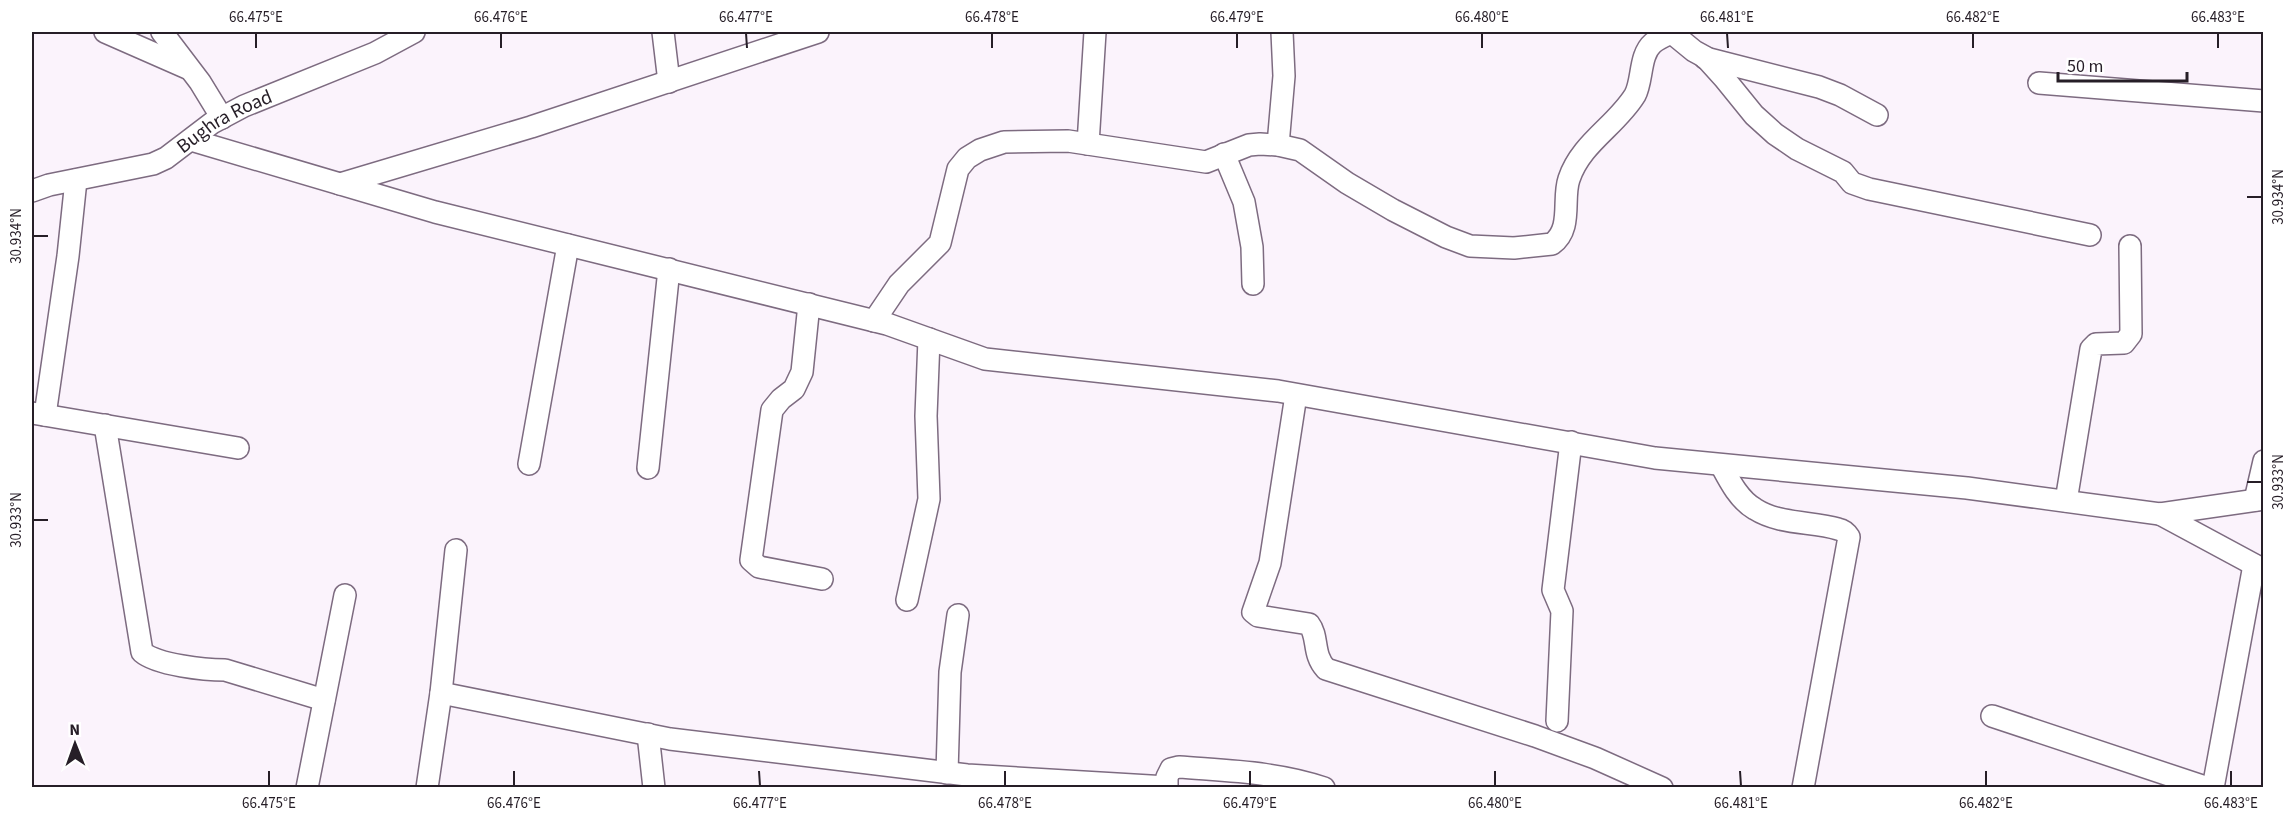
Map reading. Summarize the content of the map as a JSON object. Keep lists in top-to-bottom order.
{
  "streets": {
    "street": ["Bughra Road"]
  },
  "scale_bar": "50 m",
  "north": "top",
  "coordinates": [
    "66.475°E",
    "66.476°E",
    "66.477°E",
    "66.478°E",
    "66.479°E",
    "66.480°E",
    "66.481°E",
    "66.482°E",
    "66.483°E",
    "30.934°N",
    "30.933°N"
  ]
}
